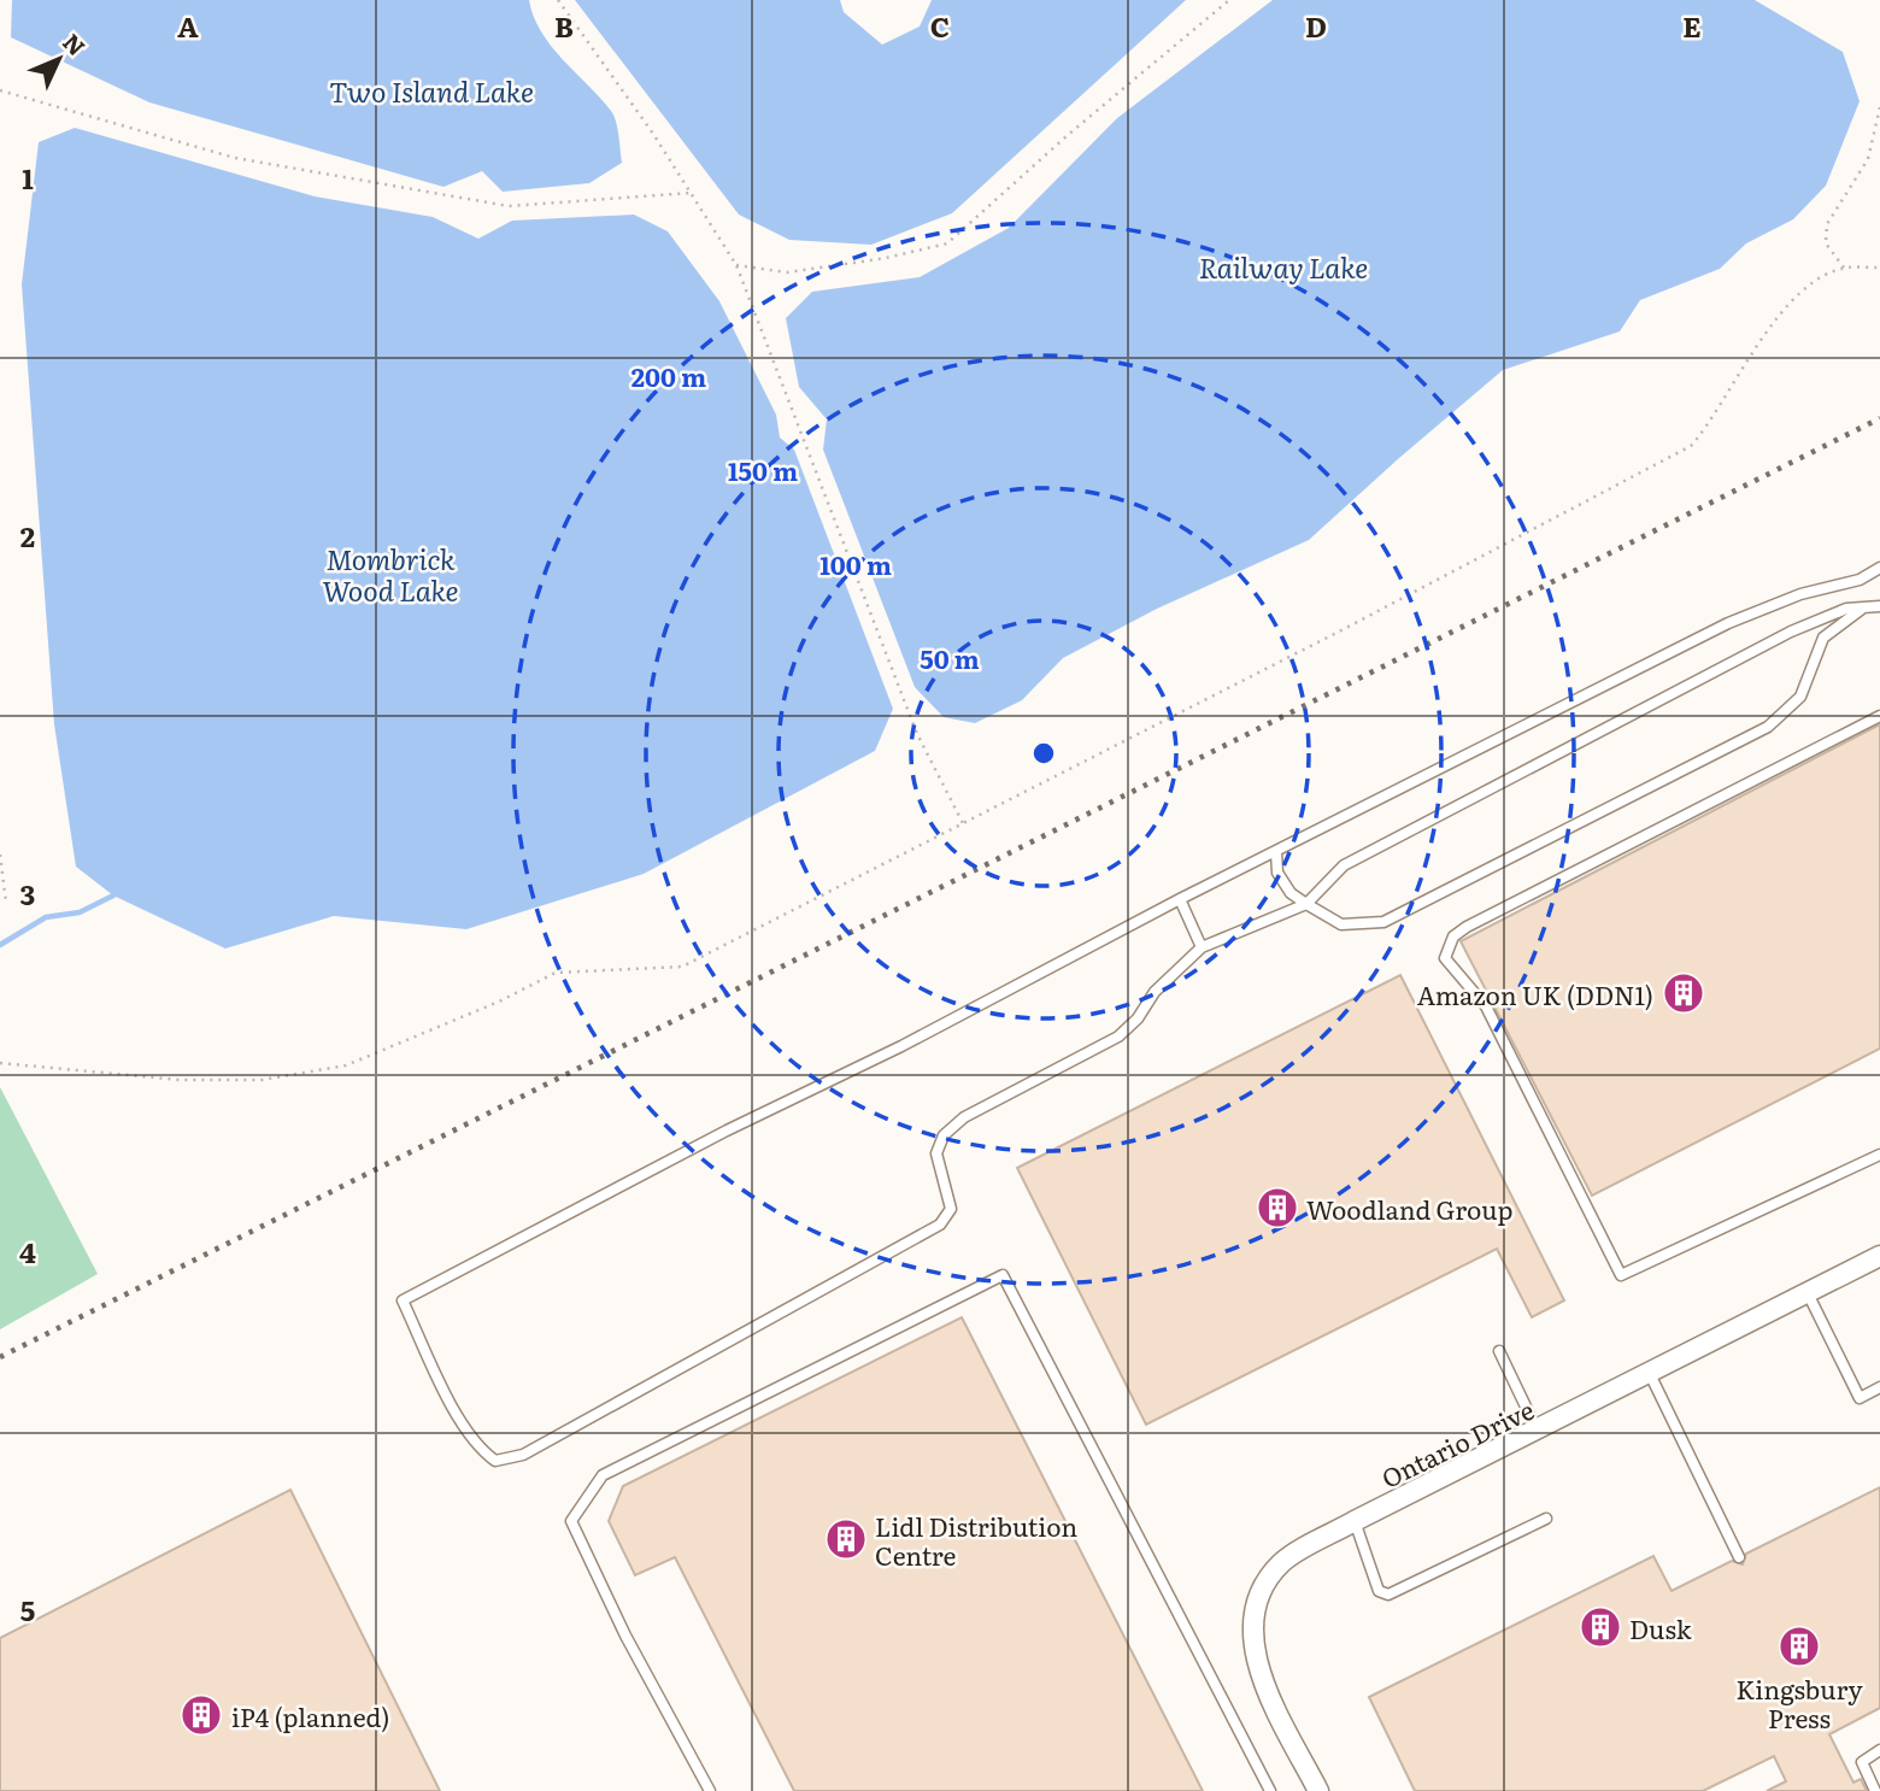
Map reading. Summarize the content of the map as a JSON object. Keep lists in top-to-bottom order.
{
  "streets": {
    "street": ["Ontario Drive"]
  },
  "water": ["Two Island Lake", "Railway Lake", "Mombrick Wood Lake"],
  "places": {
    "building": [
      "Amazon UK (DDN1)",
      "Woodland Group",
      "Lidl Distribution Centre",
      "Dusk",
      "Kingsbury Press",
      "iP4 (planned)"
    ]
  },
  "north": "top right",
  "grid": {
    "columns": [
      "A",
      "B",
      "C",
      "D",
      "E"
    ],
    "rows": [
      "1",
      "2",
      "3",
      "4",
      "5"
    ]
  },
  "rings": [
    "200 m",
    "150 m",
    "100 m",
    "50 m"
  ]
}
